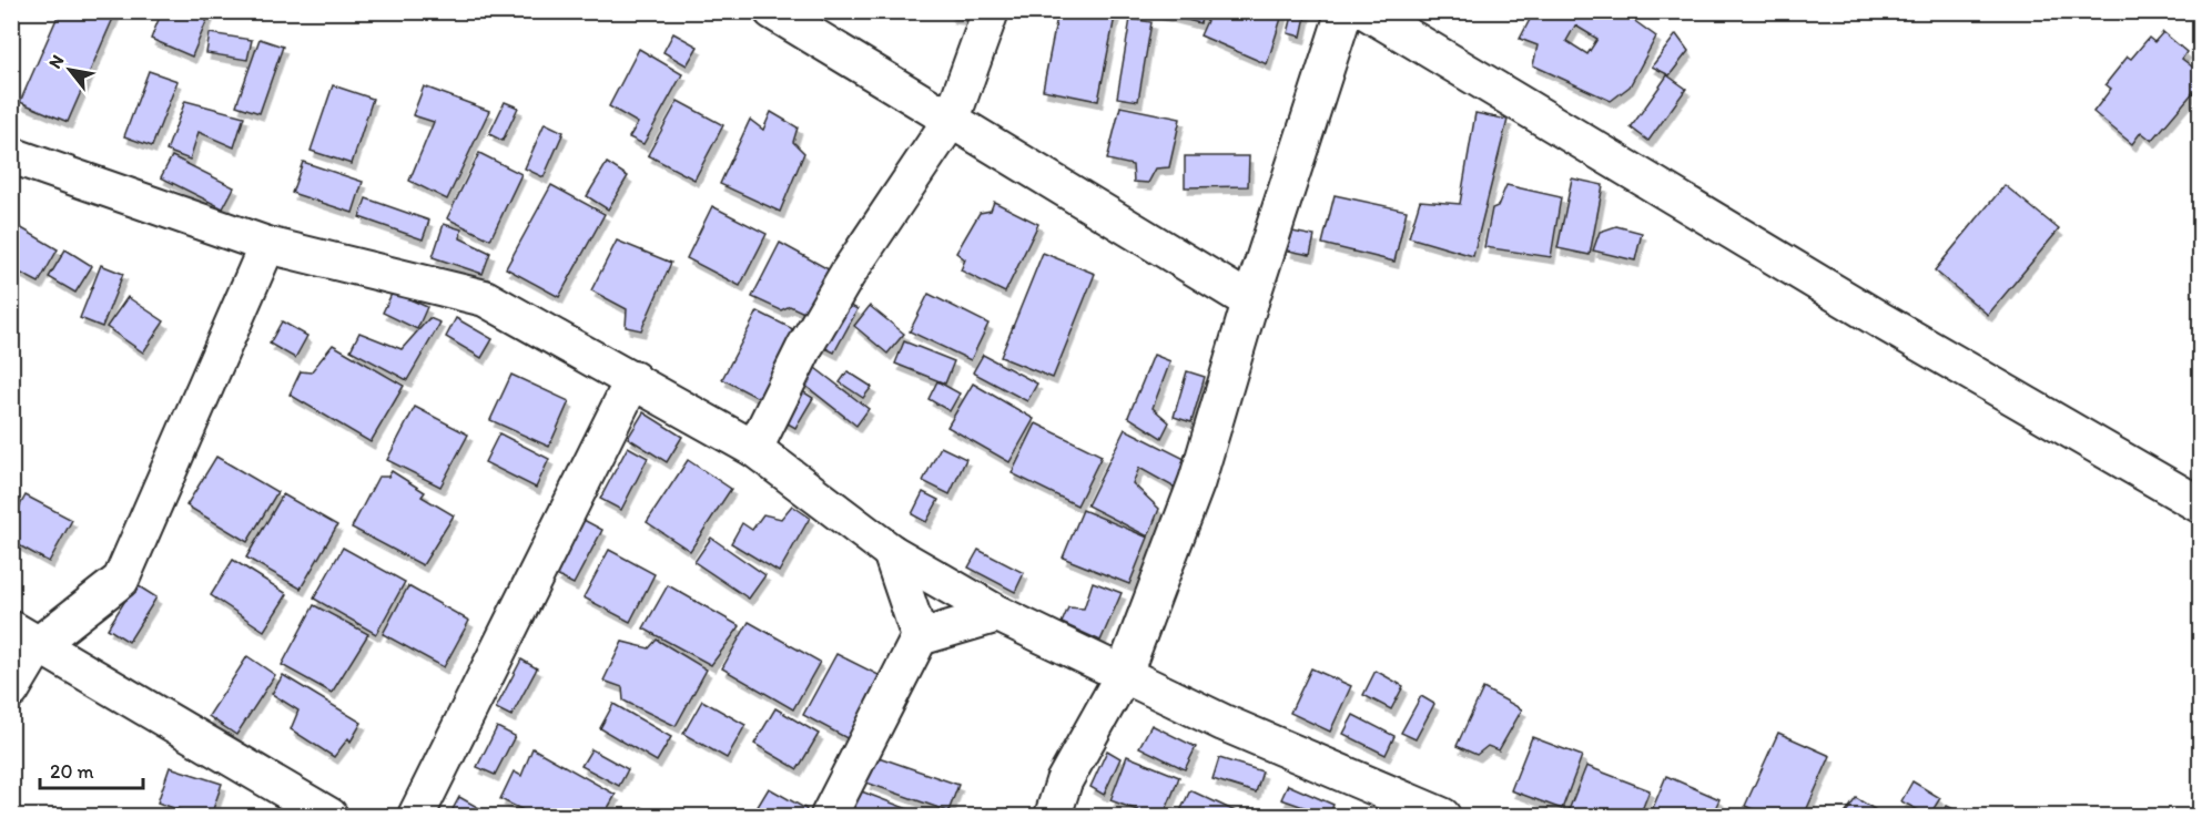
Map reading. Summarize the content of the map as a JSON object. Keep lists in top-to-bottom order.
{
  "scale_bar": "20 m",
  "north": "top left"
}
